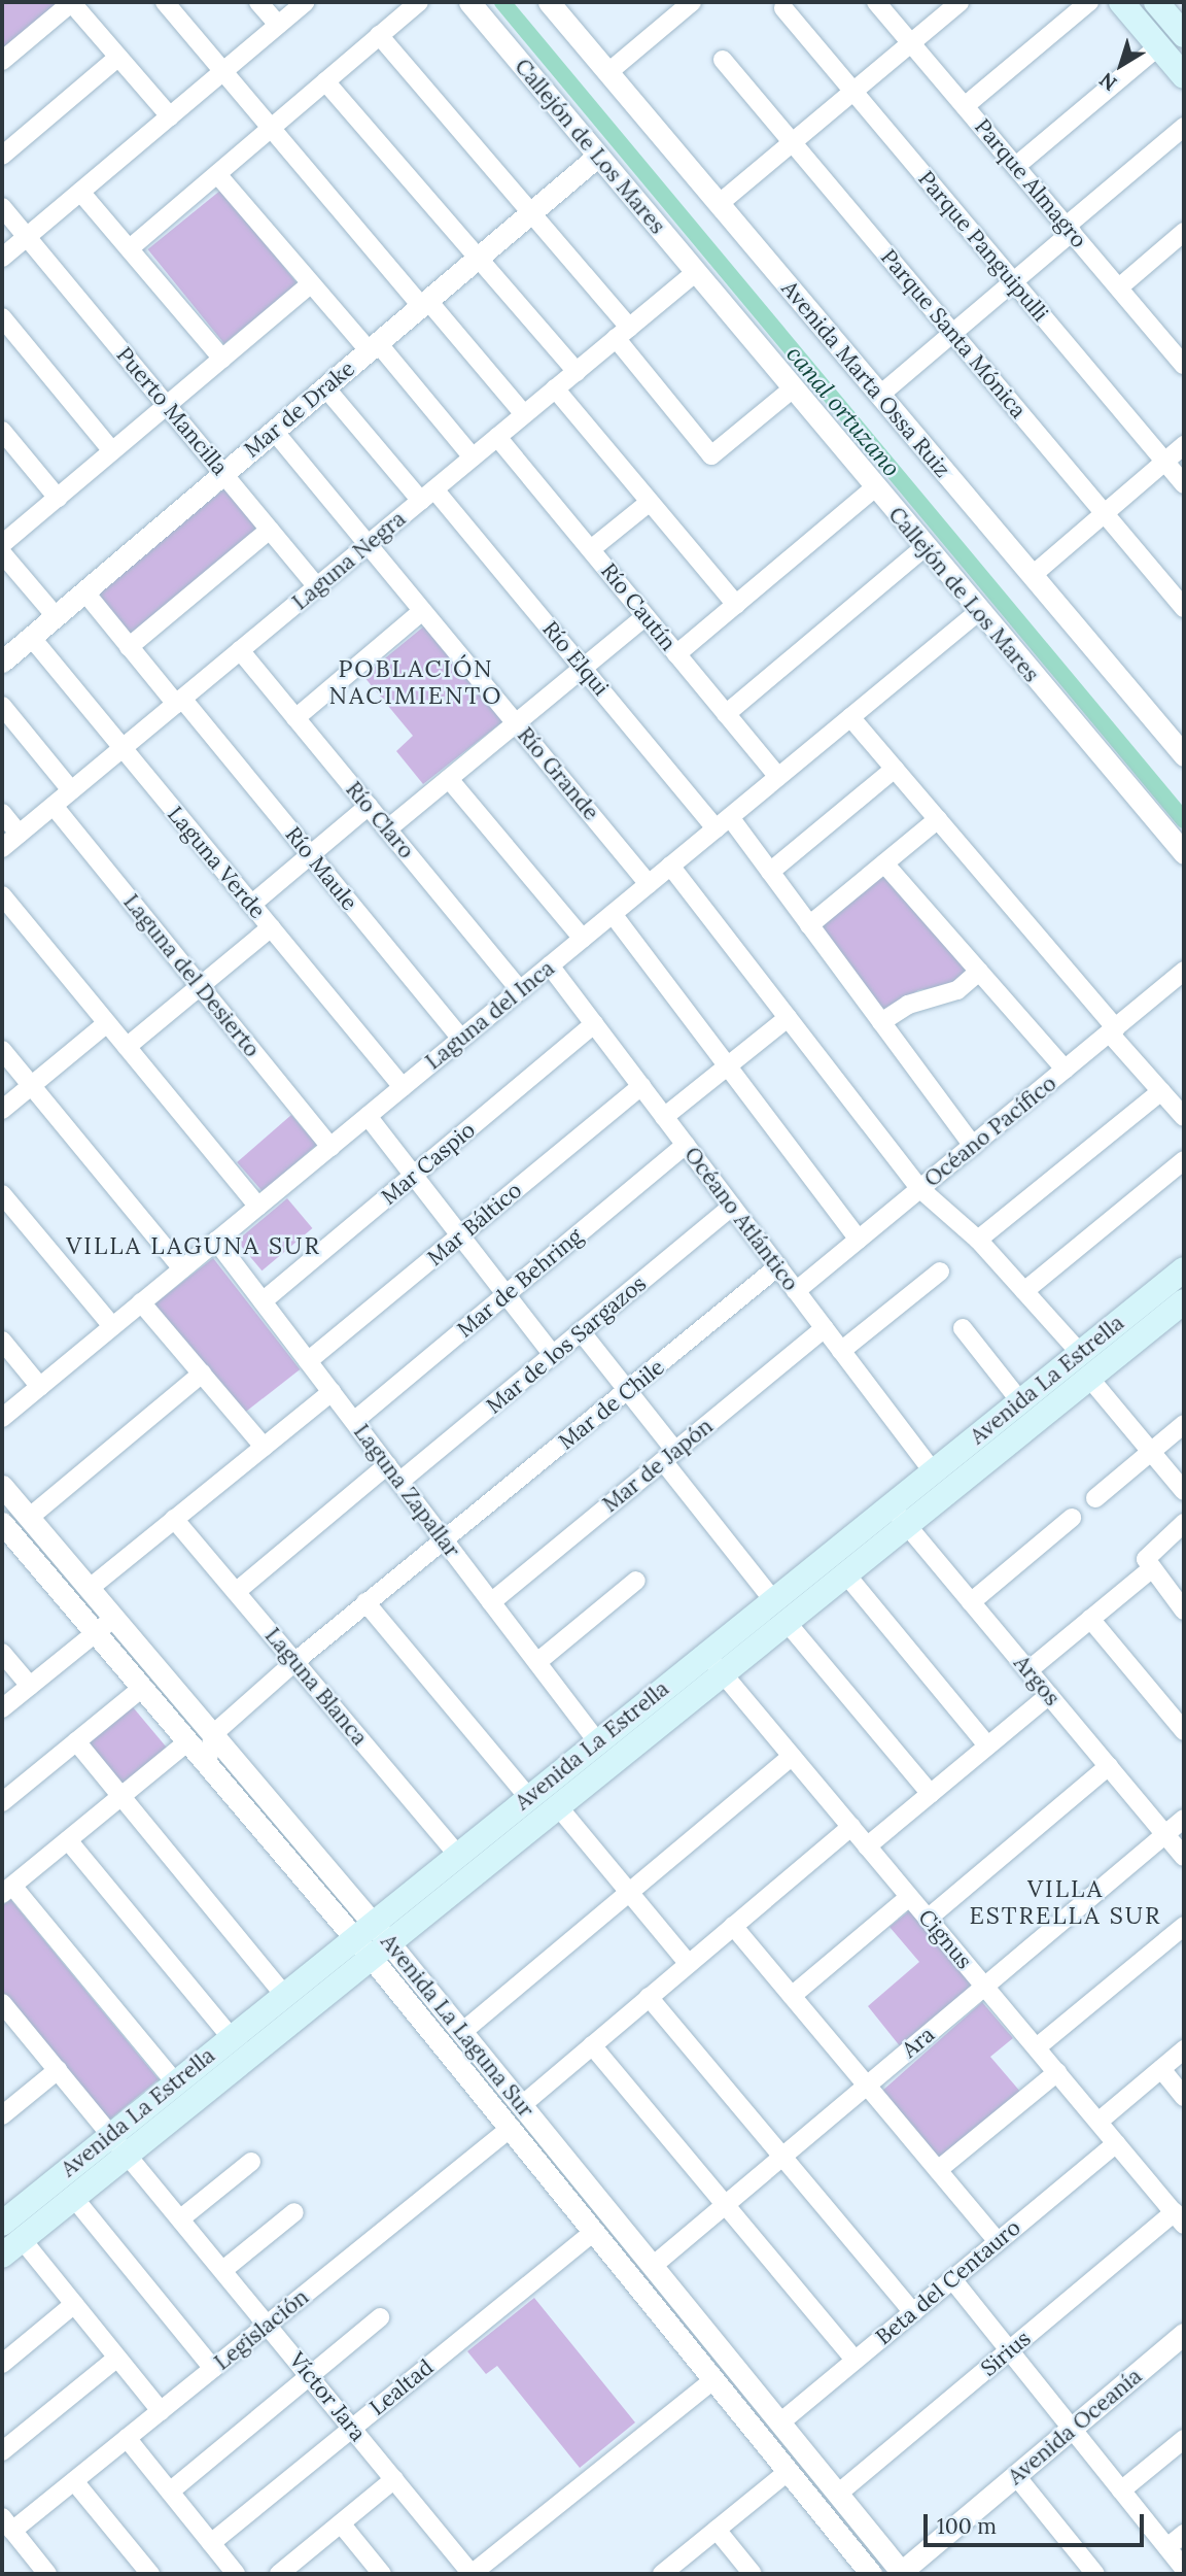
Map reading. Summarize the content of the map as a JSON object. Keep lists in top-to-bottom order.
{
  "streets": {
    "main road": ["Avenida La Estrella"],
    "street": [
      "Callejón de Los Mares",
      "Parque Almagro",
      "Parque Panguipulli",
      "Parque Santa Mónica",
      "Avenida Marta Ossa Ruiz",
      "Mar de Drake",
      "Puerto Mancilla",
      "Laguna Negra",
      "Río Cautín",
      "Río Elqui",
      "Río Grande",
      "Río Claro",
      "Laguna Verde",
      "Río Maule",
      "Laguna del Desierto",
      "Laguna del Inca",
      "Océano Pacífico",
      "Mar Caspio",
      "Océano Atlántico",
      "Mar Báltico",
      "Mar de Behring",
      "Mar de los Sargazos",
      "Mar de Chile",
      "Mar de Japón",
      "Laguna Zapallar",
      "Argos",
      "Laguna Blanca",
      "Cignus",
      "Avenida La Laguna Sur",
      "Ara",
      "Beta del Centauro",
      "Legislación",
      "Sirius",
      "Lealtad",
      "Víctor Jara",
      "Avenida Oceanía"
    ]
  },
  "crossings": [
    ["Callejón de Los Mares", "Mar de Drake"],
    ["Callejón de Los Mares", "Laguna Negra"],
    ["Callejón de Los Mares", "Laguna del Inca"],
    ["Mar de Drake", "Puerto Mancilla"],
    ["Mar de Drake", "Río Elqui"],
    ["Mar de Drake", "Río Grande"],
    ["Mar de Drake", "Laguna Verde"],
    ["Mar de Drake", "Río Maule"],
    ["Puerto Mancilla", "Laguna Negra"],
    ["Laguna Negra", "Río Cautín"],
    ["Laguna Negra", "Río Elqui"],
    ["Laguna Negra", "Río Grande"],
    ["Laguna Negra", "Río Claro"],
    ["Laguna Negra", "Laguna Verde"],
    ["Laguna Negra", "Río Maule"],
    ["Laguna Negra", "Laguna del Desierto"],
    ["Río Cautín", "Laguna del Inca"],
    ["Río Elqui", "Laguna del Inca"],
    ["Río Elqui", "Océano Pacífico"],
    ["Río Grande", "Laguna del Inca"],
    ["Río Claro", "Laguna del Inca"],
    ["Laguna Verde", "Laguna del Inca"],
    ["Río Maule", "Laguna del Inca"],
    ["Laguna del Desierto", "Laguna del Inca"],
    ["Laguna del Inca", "Océano Atlántico"],
    ["Laguna del Inca", "Laguna Zapallar"],
    ["Océano Pacífico", "Océano Atlántico"],
    ["Mar Caspio", "Océano Atlántico"],
    ["Mar Caspio", "Laguna Zapallar"],
    ["Océano Atlántico", "Mar Báltico"],
    ["Océano Atlántico", "Mar de Behring"],
    ["Océano Atlántico", "Mar de los Sargazos"],
    ["Océano Atlántico", "Avenida La Estrella"],
    ["Océano Atlántico", "Mar de Chile"],
    ["Océano Atlántico", "Mar de Japón"],
    ["Mar Báltico", "Laguna Zapallar"],
    ["Mar de Behring", "Laguna Zapallar"],
    ["Mar de los Sargazos", "Laguna Zapallar"],
    ["Avenida La Estrella", "Laguna Zapallar"],
    ["Avenida La Estrella", "Argos"],
    ["Avenida La Estrella", "Laguna Blanca"],
    ["Avenida La Estrella", "Cignus"],
    ["Avenida La Estrella", "Avenida La Laguna Sur"],
    ["Avenida La Estrella", "Víctor Jara"],
    ["Mar de Chile", "Laguna Zapallar"],
    ["Mar de Chile", "Laguna Blanca"],
    ["Mar de Chile", "Avenida La Laguna Sur"],
    ["Mar de Japón", "Laguna Zapallar"],
    ["Argos", "Ara"],
    ["Cignus", "Ara"],
    ["Cignus", "Beta del Centauro"],
    ["Cignus", "Sirius"],
    ["Avenida La Laguna Sur", "Ara"],
    ["Avenida La Laguna Sur", "Beta del Centauro"],
    ["Avenida La Laguna Sur", "Legislación"],
    ["Avenida La Laguna Sur", "Sirius"],
    ["Avenida La Laguna Sur", "Lealtad"],
    ["Avenida La Laguna Sur", "Avenida Oceanía"],
    ["Legislación", "Víctor Jara"],
    ["Lealtad", "Víctor Jara"]
  ],
  "districts": ["POBLACIÓN NACIMIENTO", "VILLA LAGUNA SUR", "VILLA ESTRELLA SUR"],
  "water": ["canal ortuzano"],
  "scale_bar": "100 m",
  "north": "bottom left"
}
